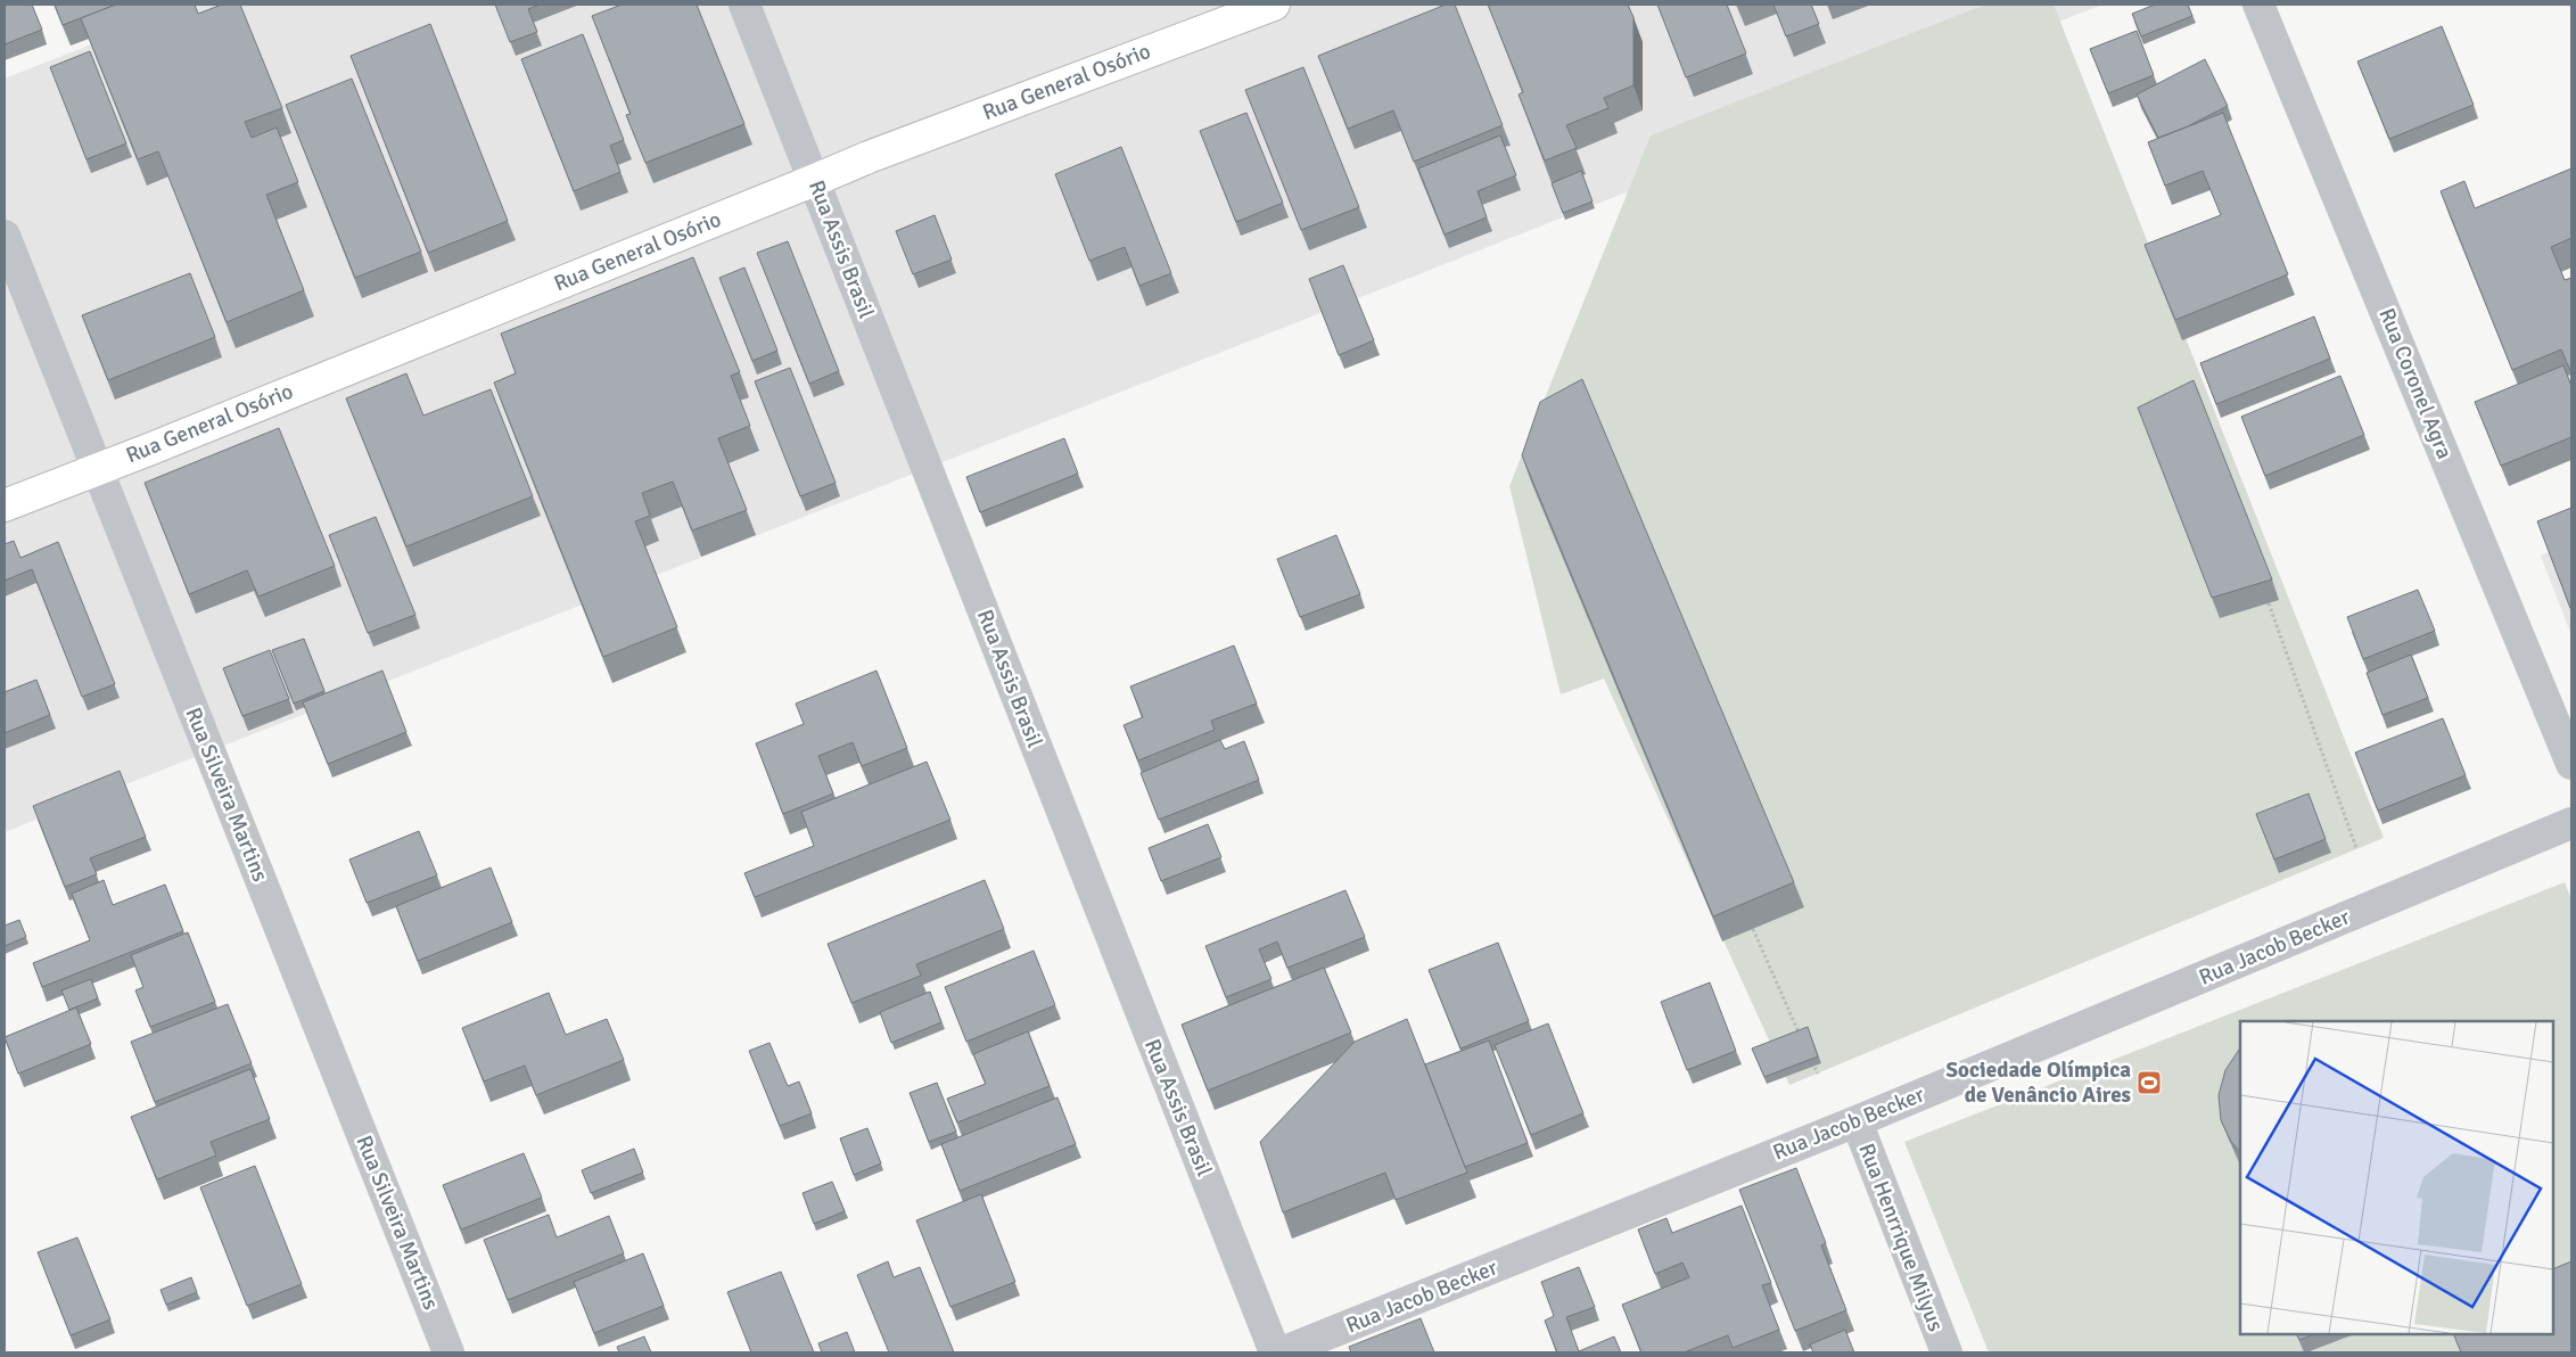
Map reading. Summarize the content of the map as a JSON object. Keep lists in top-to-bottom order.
{
  "streets": {
    "main road": ["Rua General Osório"],
    "street": [
      "Rua Assis Brasil",
      "Rua Coronel Agra",
      "Rua Silveira Martins",
      "Rua Jacob Becker",
      "Rua Henrrique Milyus"
    ]
  },
  "crossings": [
    ["Rua General Osório", "Rua Assis Brasil"],
    ["Rua General Osório", "Rua Silveira Martins"],
    ["Rua Jacob Becker", "Rua Henrrique Milyus"]
  ],
  "places": {
    "sports": ["Sociedade Olímpica de Venâncio Aires"]
  }
}
